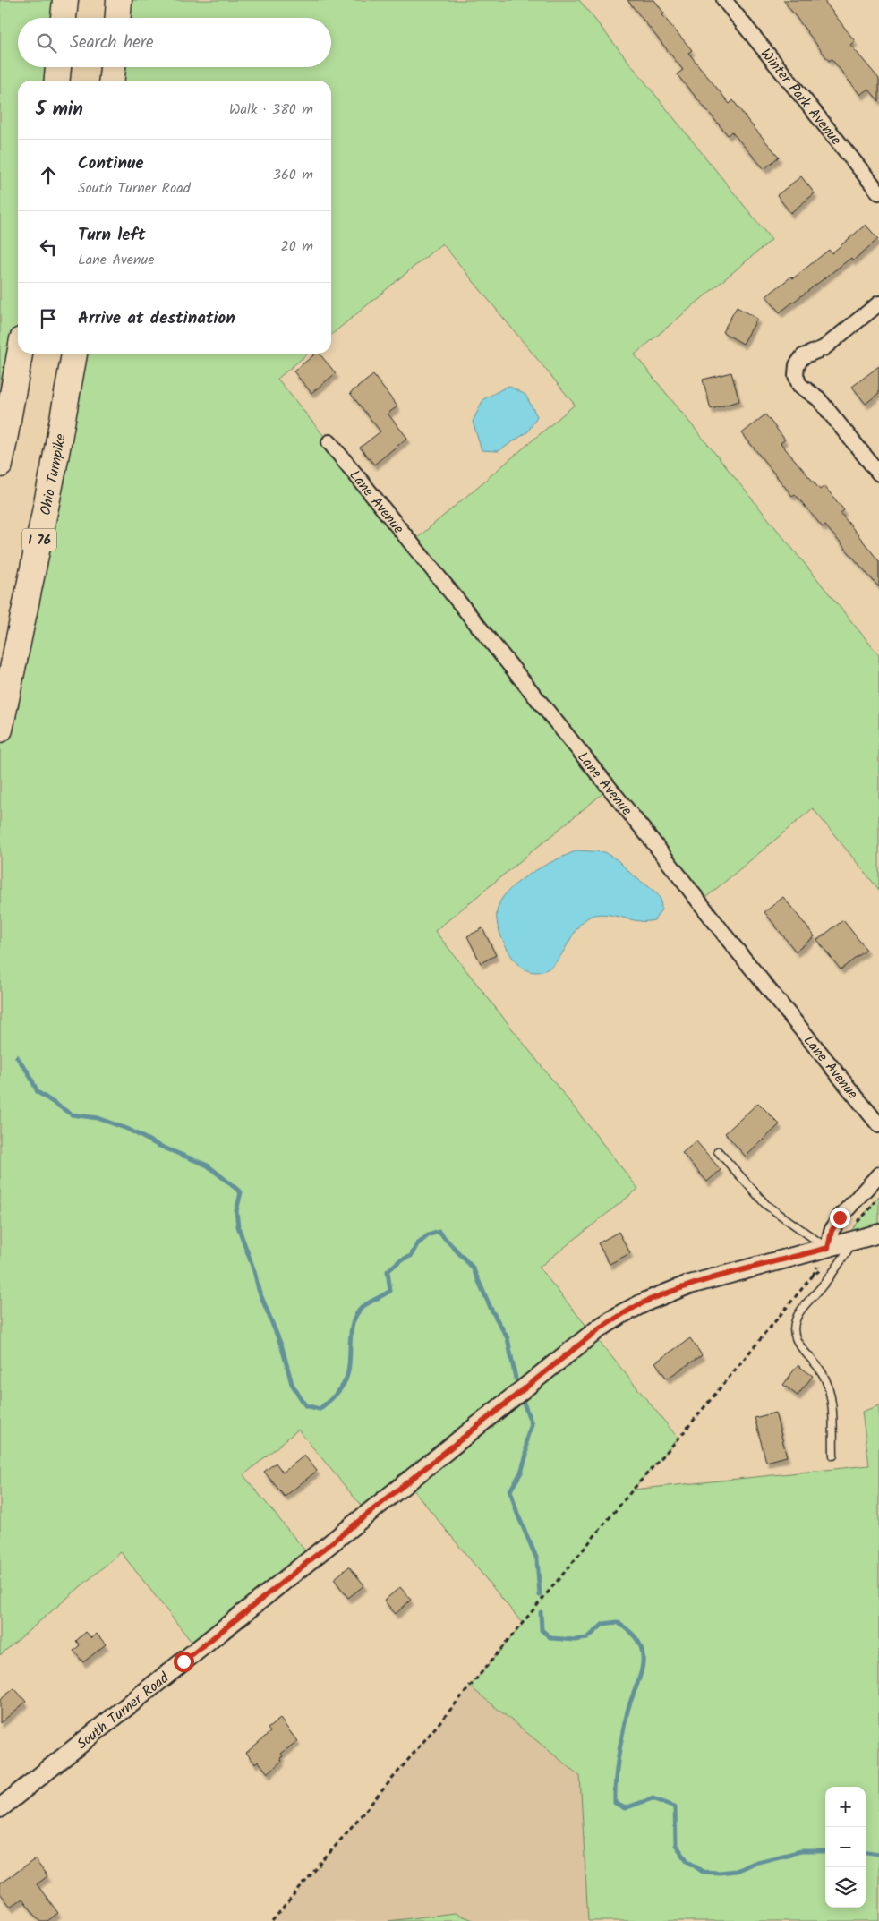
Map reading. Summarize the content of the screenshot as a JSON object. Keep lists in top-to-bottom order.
{
  "streets": {
    "highway": ["Ohio Turnpike", "I 76"],
    "street": ["Winter Park Avenue", "Lane Avenue", "South Turner Road"]
  },
  "page": {
    "search": "Search here",
    "heading": ["5 min", "Walk · 380 m"],
    "list": [
      ["Continue", "South Turner Road", "360 m"],
      ["Turn left", "Lane Avenue", "20 m"],
      "Arrive at destination"
    ],
    "map_buttons": ["+", "−"]
  }
}
